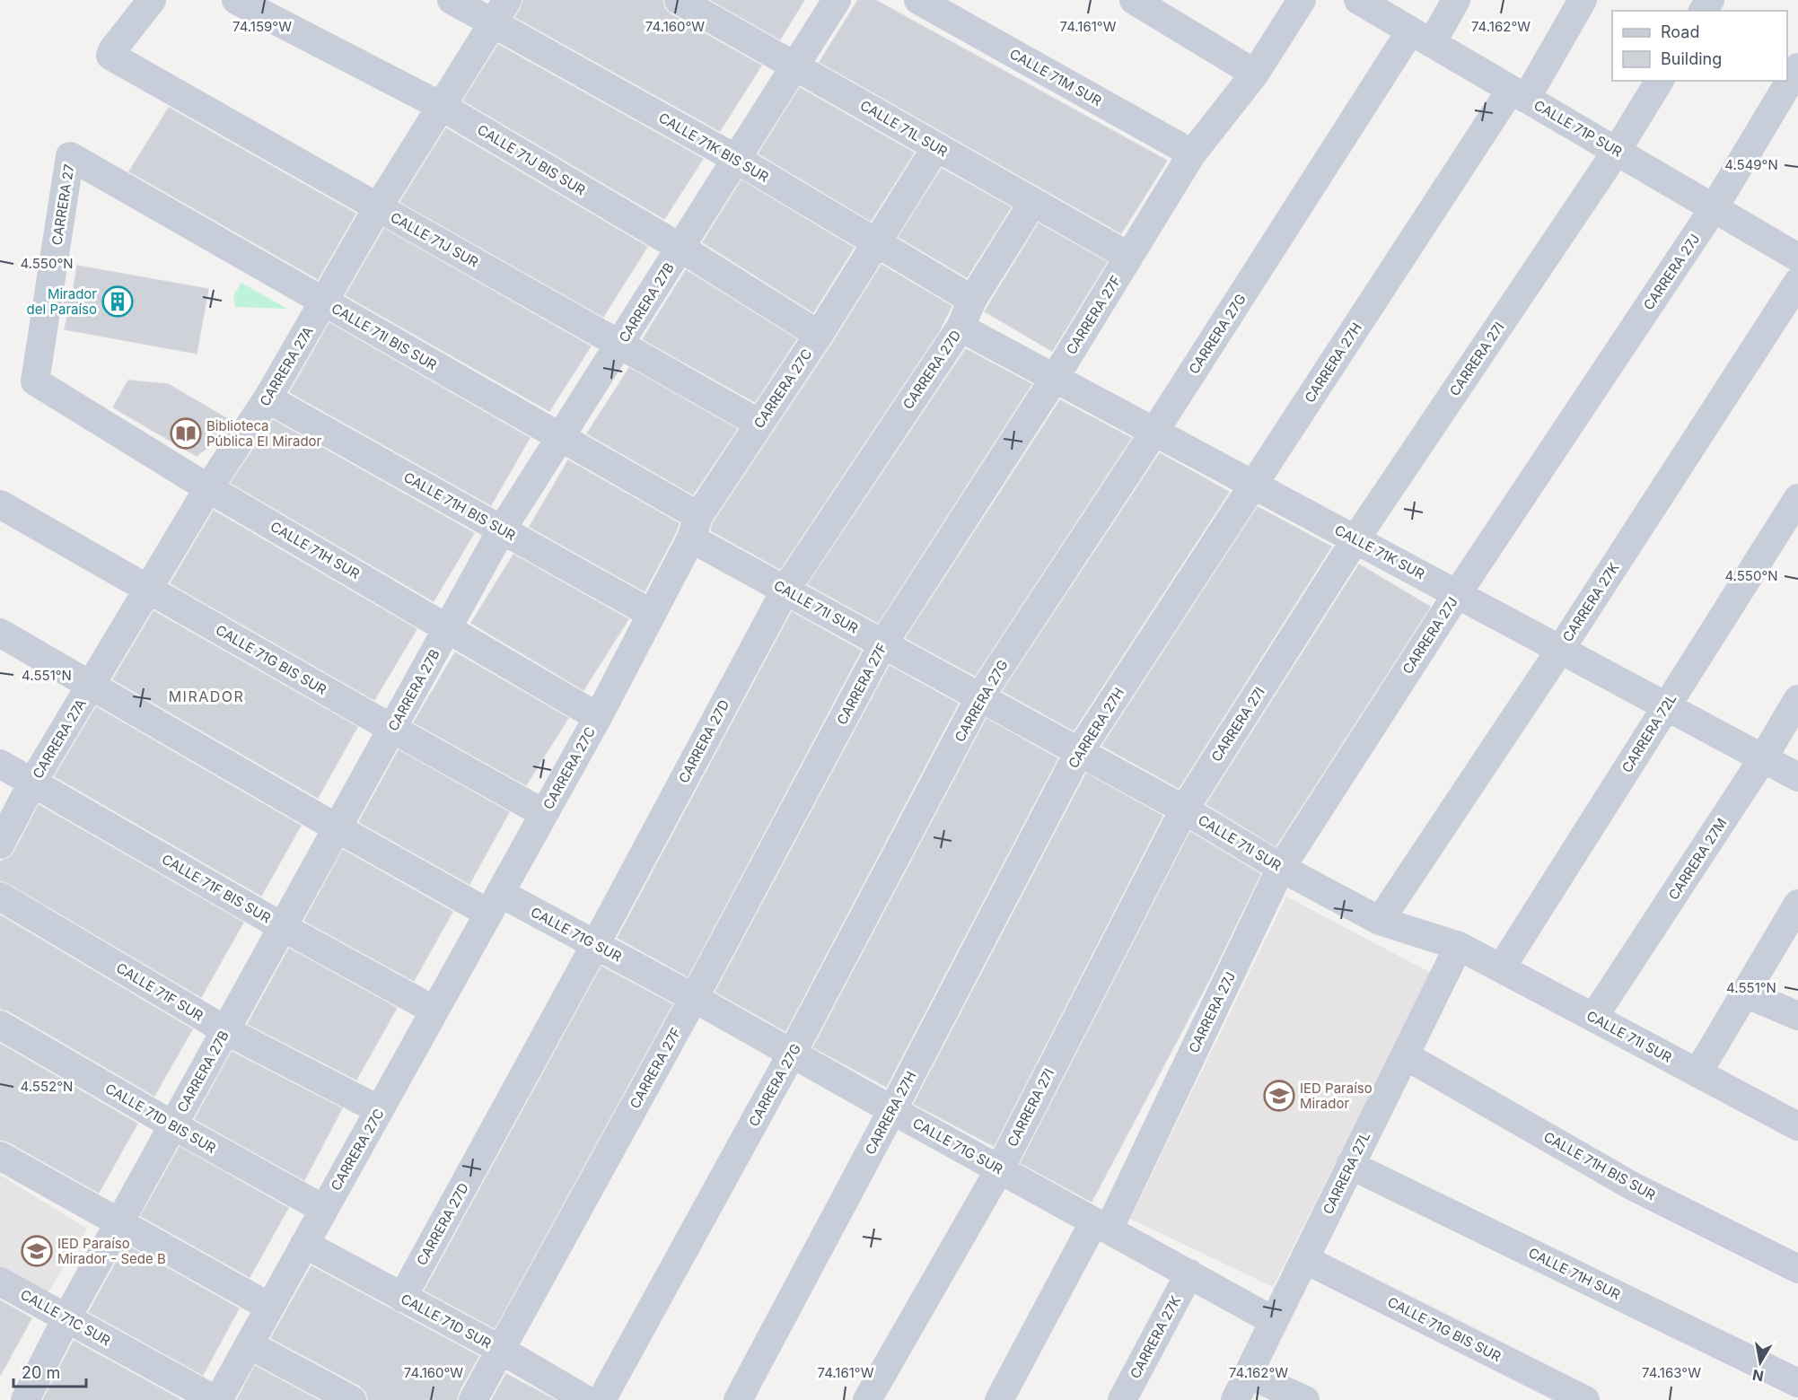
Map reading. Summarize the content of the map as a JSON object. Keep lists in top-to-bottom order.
{
  "streets": {
    "street": [
      "CALLE 71M SUR",
      "CALLE 71L SUR",
      "CALLE 71P SUR",
      "CALLE 71K BIS SUR",
      "CALLE 71J BIS SUR",
      "CARRERA 27",
      "CALLE 71J SUR",
      "CARRERA 27J",
      "CARRERA 27B",
      "CARRERA 27F",
      "CARRERA 27G",
      "CALLE 71I BIS SUR",
      "CARRERA 27I",
      "CARRERA 27H",
      "CARRERA 27A",
      "CARRERA 27D",
      "CARRERA 27C",
      "CALLE 71H BIS SUR",
      "CALLE 71H SUR",
      "CALLE 71K SUR",
      "CARRERA 27K",
      "CALLE 71I SUR",
      "CALLE 71G BIS SUR",
      "CARRERA 72L",
      "CARRERA 27M",
      "CALLE 71F BIS SUR",
      "CALLE 71G SUR",
      "CALLE 71F SUR",
      "CALLE 71D BIS SUR",
      "CARRERA 27L",
      "CALLE 71C SUR",
      "CALLE 71D SUR"
    ]
  },
  "crossings": [
    ["CALLE 71M SUR", "CARRERA 27F"],
    ["CALLE 71L SUR", "CARRERA 27B"],
    ["CALLE 71L SUR", "CARRERA 27F"],
    ["CALLE 71L SUR", "CARRERA 27D"],
    ["CALLE 71L SUR", "CARRERA 27C"],
    ["CALLE 71P SUR", "CARRERA 27J"],
    ["CALLE 71P SUR", "CARRERA 27G"],
    ["CALLE 71P SUR", "CARRERA 27I"],
    ["CALLE 71P SUR", "CARRERA 27H"],
    ["CALLE 71K BIS SUR", "CARRERA 27B"],
    ["CALLE 71K BIS SUR", "CARRERA 27A"],
    ["CALLE 71K BIS SUR", "CARRERA 27D"],
    ["CALLE 71K BIS SUR", "CARRERA 27C"],
    ["CALLE 71J BIS SUR", "CARRERA 27B"],
    ["CALLE 71J BIS SUR", "CARRERA 27A"],
    ["CALLE 71J BIS SUR", "CARRERA 27C"],
    ["CARRERA 27", "CALLE 71I BIS SUR"],
    ["CARRERA 27", "CALLE 71H SUR"],
    ["CALLE 71J SUR", "CARRERA 27B"],
    ["CALLE 71J SUR", "CARRERA 27A"],
    ["CALLE 71J SUR", "CARRERA 27C"],
    ["CARRERA 27J", "CALLE 71K SUR"],
    ["CARRERA 27J", "CALLE 71I SUR"],
    ["CARRERA 27J", "CALLE 71G SUR"],
    ["CARRERA 27B", "CALLE 71I BIS SUR"],
    ["CARRERA 27B", "CALLE 71H BIS SUR"],
    ["CARRERA 27B", "CALLE 71H SUR"],
    ["CARRERA 27B", "CALLE 71G BIS SUR"],
    ["CARRERA 27B", "CALLE 71F BIS SUR"],
    ["CARRERA 27B", "CALLE 71G SUR"],
    ["CARRERA 27B", "CALLE 71F SUR"],
    ["CARRERA 27B", "CALLE 71D BIS SUR"],
    ["CARRERA 27B", "CALLE 71C SUR"],
    ["CARRERA 27F", "CALLE 71K SUR"],
    ["CARRERA 27F", "CALLE 71I SUR"],
    ["CARRERA 27F", "CALLE 71G SUR"],
    ["CARRERA 27F", "CALLE 71D SUR"],
    ["CARRERA 27G", "CALLE 71K SUR"],
    ["CARRERA 27G", "CALLE 71I SUR"],
    ["CARRERA 27G", "CALLE 71G SUR"],
    ["CALLE 71I BIS SUR", "CARRERA 27A"],
    ["CALLE 71I BIS SUR", "CARRERA 27C"],
    ["CALLE 71I BIS SUR", "CALLE 71I SUR"],
    ["CARRERA 27I", "CALLE 71K SUR"],
    ["CARRERA 27I", "CALLE 71I SUR"],
    ["CARRERA 27I", "CALLE 71G SUR"],
    ["CARRERA 27H", "CALLE 71K SUR"],
    ["CARRERA 27H", "CALLE 71I SUR"],
    ["CARRERA 27H", "CALLE 71G SUR"],
    ["CARRERA 27A", "CALLE 71H BIS SUR"],
    ["CARRERA 27A", "CALLE 71H SUR"],
    ["CARRERA 27A", "CALLE 71G BIS SUR"],
    ["CARRERA 27A", "CALLE 71F BIS SUR"],
    ["CARRERA 27A", "CALLE 71G SUR"],
    ["CARRERA 27D", "CALLE 71K SUR"],
    ["CARRERA 27D", "CALLE 71I SUR"],
    ["CARRERA 27D", "CALLE 71G SUR"],
    ["CARRERA 27D", "CALLE 71D SUR"],
    ["CARRERA 27C", "CALLE 71H BIS SUR"],
    ["CARRERA 27C", "CALLE 71H SUR"],
    ["CARRERA 27C", "CALLE 71I SUR"],
    ["CARRERA 27C", "CALLE 71G BIS SUR"],
    ["CARRERA 27C", "CALLE 71F BIS SUR"],
    ["CARRERA 27C", "CALLE 71G SUR"],
    ["CARRERA 27C", "CALLE 71F SUR"],
    ["CARRERA 27C", "CALLE 71D BIS SUR"],
    ["CARRERA 27C", "CALLE 71C SUR"],
    ["CARRERA 27C", "CALLE 71D SUR"],
    ["CALLE 71H BIS SUR", "CARRERA 27L"],
    ["CALLE 71H SUR", "CARRERA 27L"],
    ["CALLE 71K SUR", "CARRERA 27K"],
    ["CALLE 71K SUR", "CARRERA 72L"],
    ["CALLE 71K SUR", "CARRERA 27M"],
    ["CARRERA 27K", "CALLE 71I SUR"],
    ["CARRERA 27K", "CALLE 71G SUR"],
    ["CALLE 71I SUR", "CARRERA 72L"],
    ["CALLE 71I SUR", "CARRERA 27M"],
    ["CALLE 71I SUR", "CARRERA 27L"],
    ["CALLE 71G BIS SUR", "CARRERA 27L"],
    ["CALLE 71G SUR", "CARRERA 27L"]
  ],
  "districts": ["MIRADOR"],
  "places": {
    "building": ["Mirador del Paraíso"],
    "library": ["Biblioteca Pública El Mirador"],
    "school or university": ["IED Paraíso Mirador", "IED Paraíso Mirador - Sede B"]
  },
  "legend": ["Road", "Building"],
  "scale_bar": "20 m",
  "north": "bottom",
  "coordinates": [
    "74.159°W",
    "74.160°W",
    "74.161°W",
    "74.162°W",
    "4.549°N",
    "4.550°N",
    "4.551°N",
    "4.552°N",
    "74.163°W"
  ]
}
